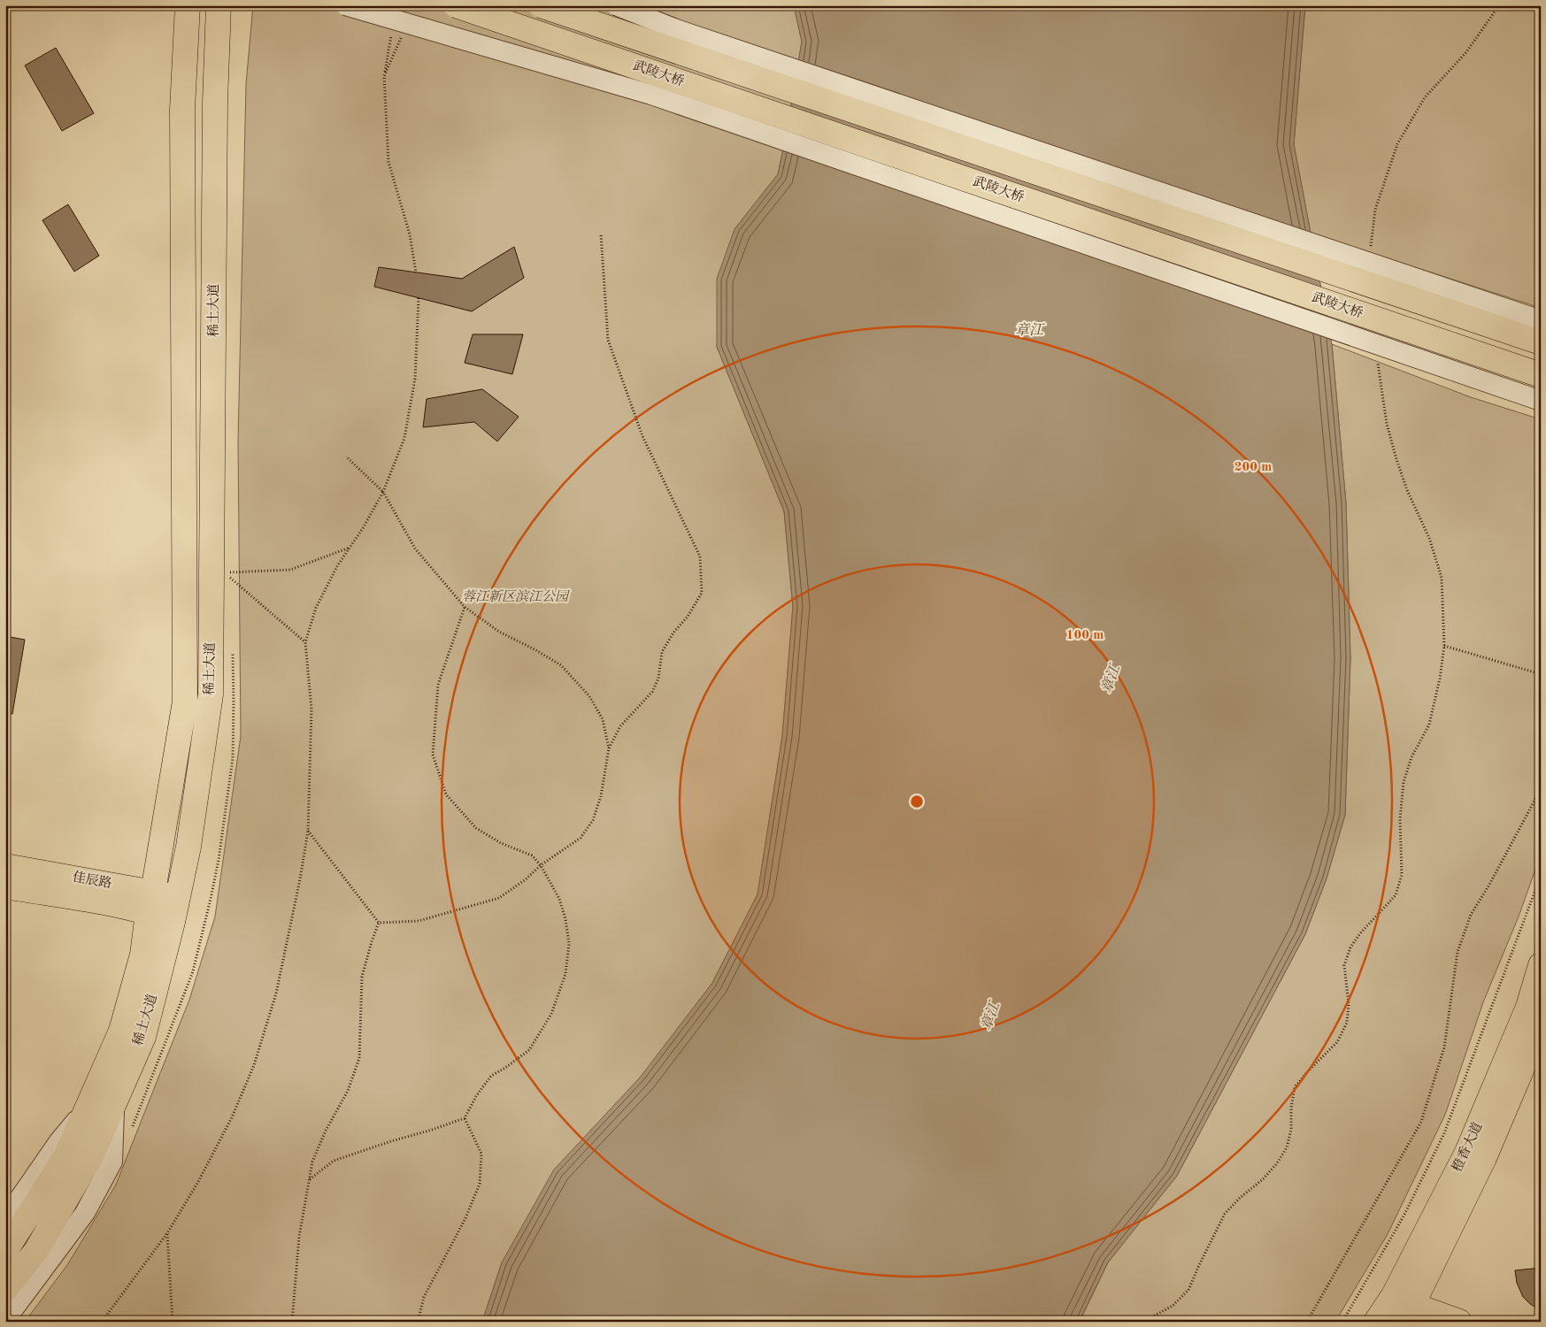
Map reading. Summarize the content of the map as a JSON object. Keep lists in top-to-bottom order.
{
  "streets": {
    "main road": [
      "武陵大桥",
      "稀土大道",
      "佳辰路",
      "橙香大道"
    ]
  },
  "crossings": [
    ["稀土大道", "佳辰路"]
  ],
  "water": ["章江"],
  "parks": ["蓉江新区滨江公园"],
  "rings": ["200 m", "100 m"]
}
